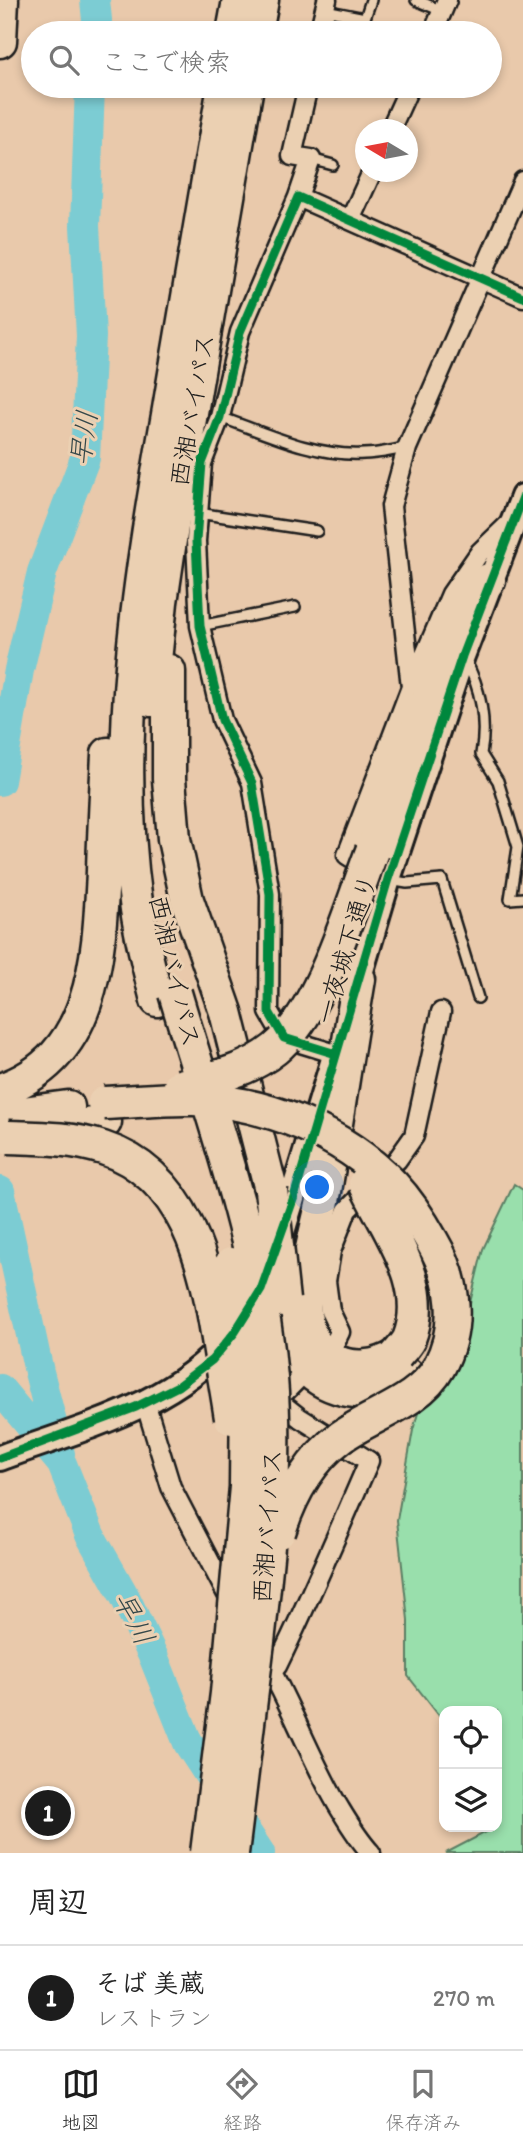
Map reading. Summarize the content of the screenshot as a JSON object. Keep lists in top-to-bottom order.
{
  "streets": {
    "highway": ["西湘バイパス"],
    "street": ["一夜城下通り"]
  },
  "water": ["早川"],
  "north": "left",
  "page": {
    "search": "ここで検索",
    "pins": "1",
    "heading": "周辺",
    "list": [
      {
        "mark": "1",
        "name": "そば 美蔵",
        "note": "レストラン",
        "value": "270 m"
      }
    ],
    "nav": ["地図", "経路", "保存済み"]
  }
}
